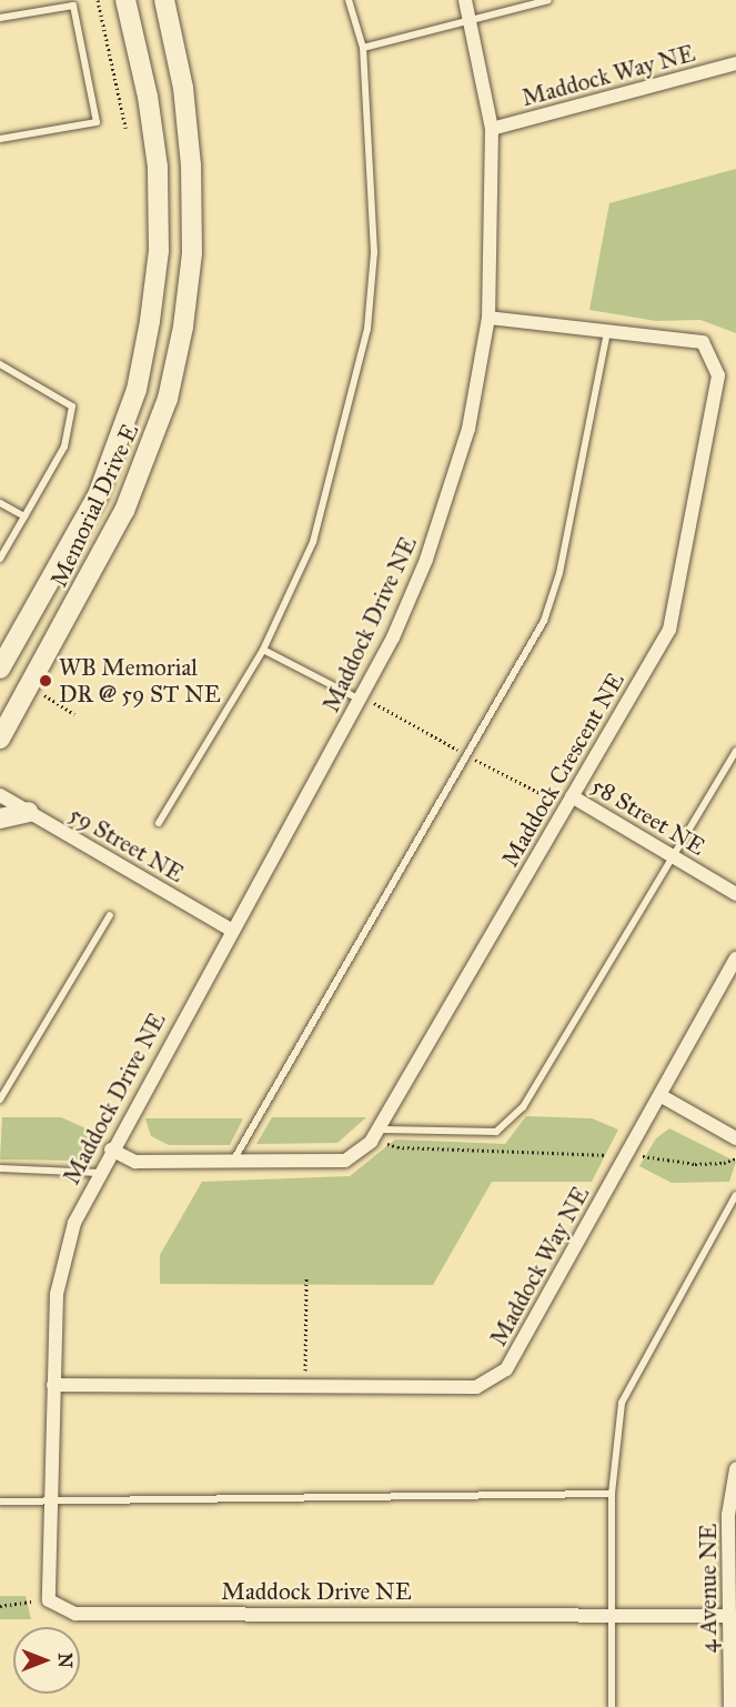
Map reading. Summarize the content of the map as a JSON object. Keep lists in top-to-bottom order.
{
  "streets": {
    "main road": ["Memorial Drive E"],
    "street": [
      "Maddock Way NE",
      "Maddock Drive NE",
      "Maddock Crescent NE",
      "58 Street NE",
      "59 Street NE",
      "4 Avenue NE"
    ]
  },
  "crossings": [
    ["Maddock Way NE", "Maddock Drive NE"],
    ["Maddock Drive NE", "Maddock Crescent NE"],
    ["Maddock Drive NE", "59 Street NE"],
    ["Maddock Drive NE", "4 Avenue NE"],
    ["Maddock Crescent NE", "58 Street NE"]
  ],
  "places": ["WB Memorial DR @ 59 ST NE"],
  "north": "right"
}
